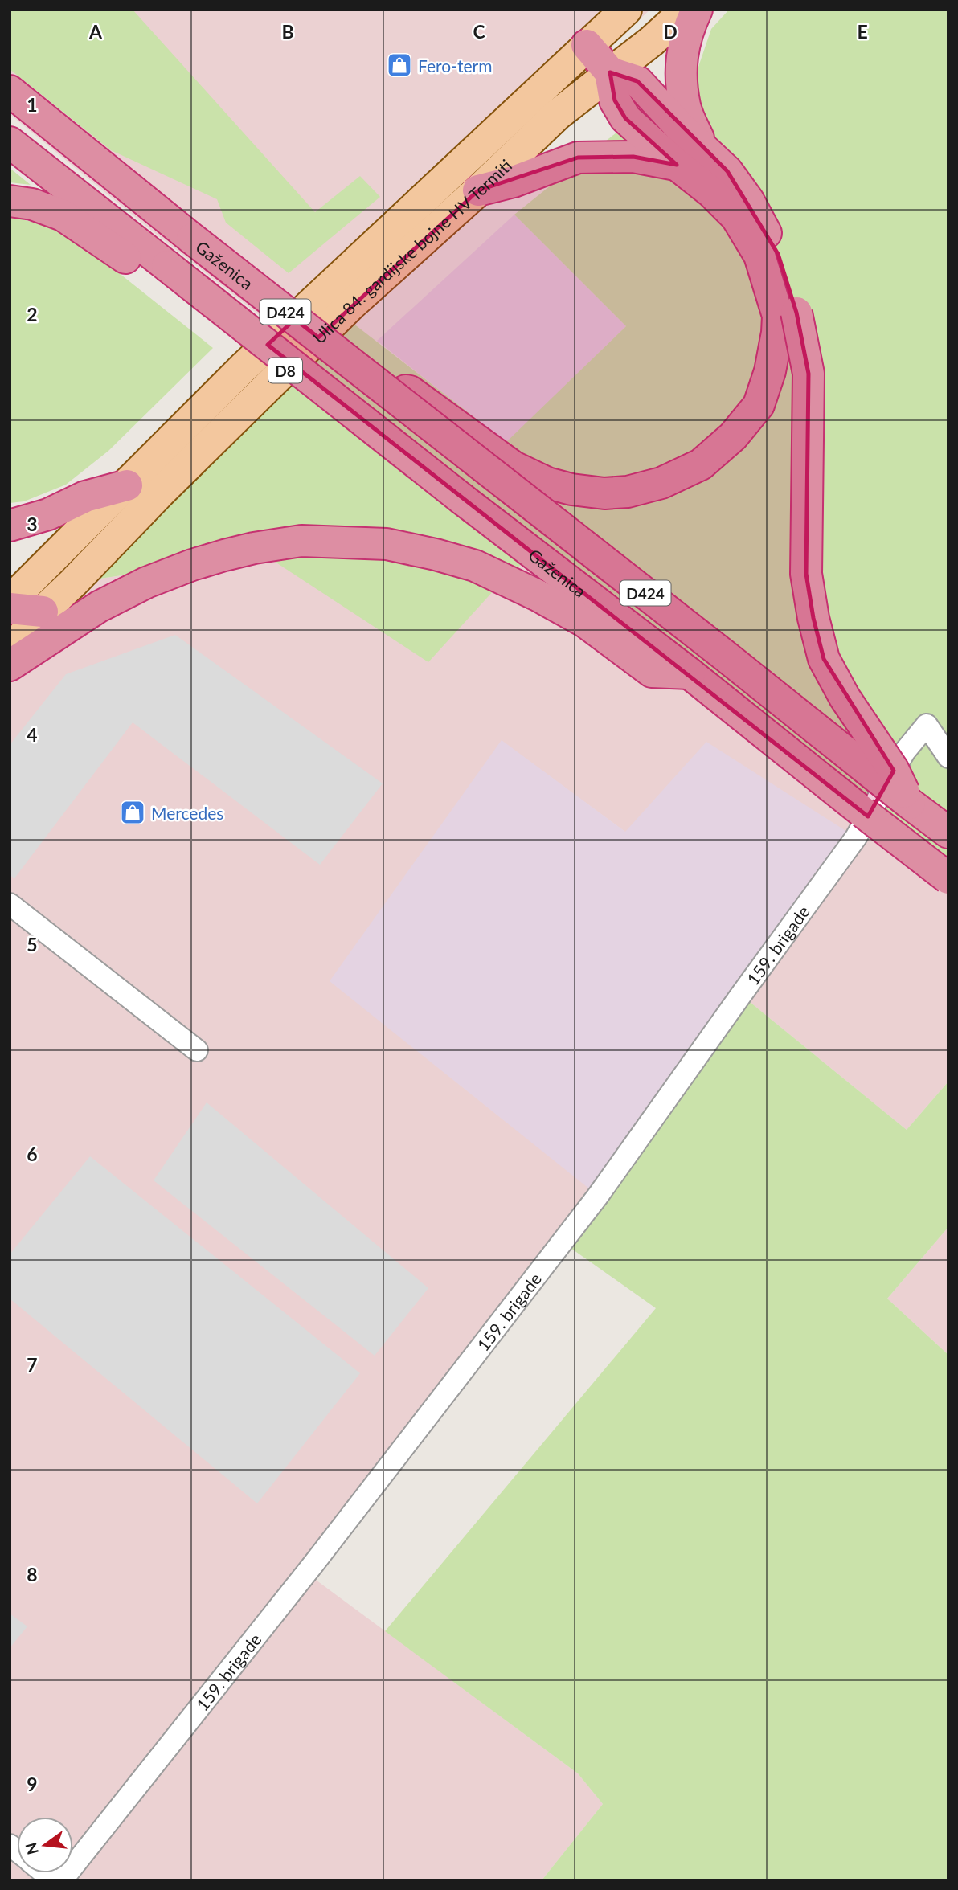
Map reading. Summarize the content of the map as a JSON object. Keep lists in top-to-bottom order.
{
  "streets": {
    "highway": ["Gaženica", "D424"],
    "main road": ["Ulica 84. gardijske bojne HV Termiti", "D8"],
    "street": ["159. brigade"]
  },
  "crossings": [
    ["Gaženica", "D424"]
  ],
  "places": {
    "shop": ["Fero-term", "Mercedes"]
  },
  "north": "left",
  "grid": {
    "columns": [
      "A",
      "B",
      "C",
      "D",
      "E"
    ],
    "rows": [
      "1",
      "2",
      "3",
      "4",
      "5",
      "6",
      "7",
      "8",
      "9"
    ]
  }
}
